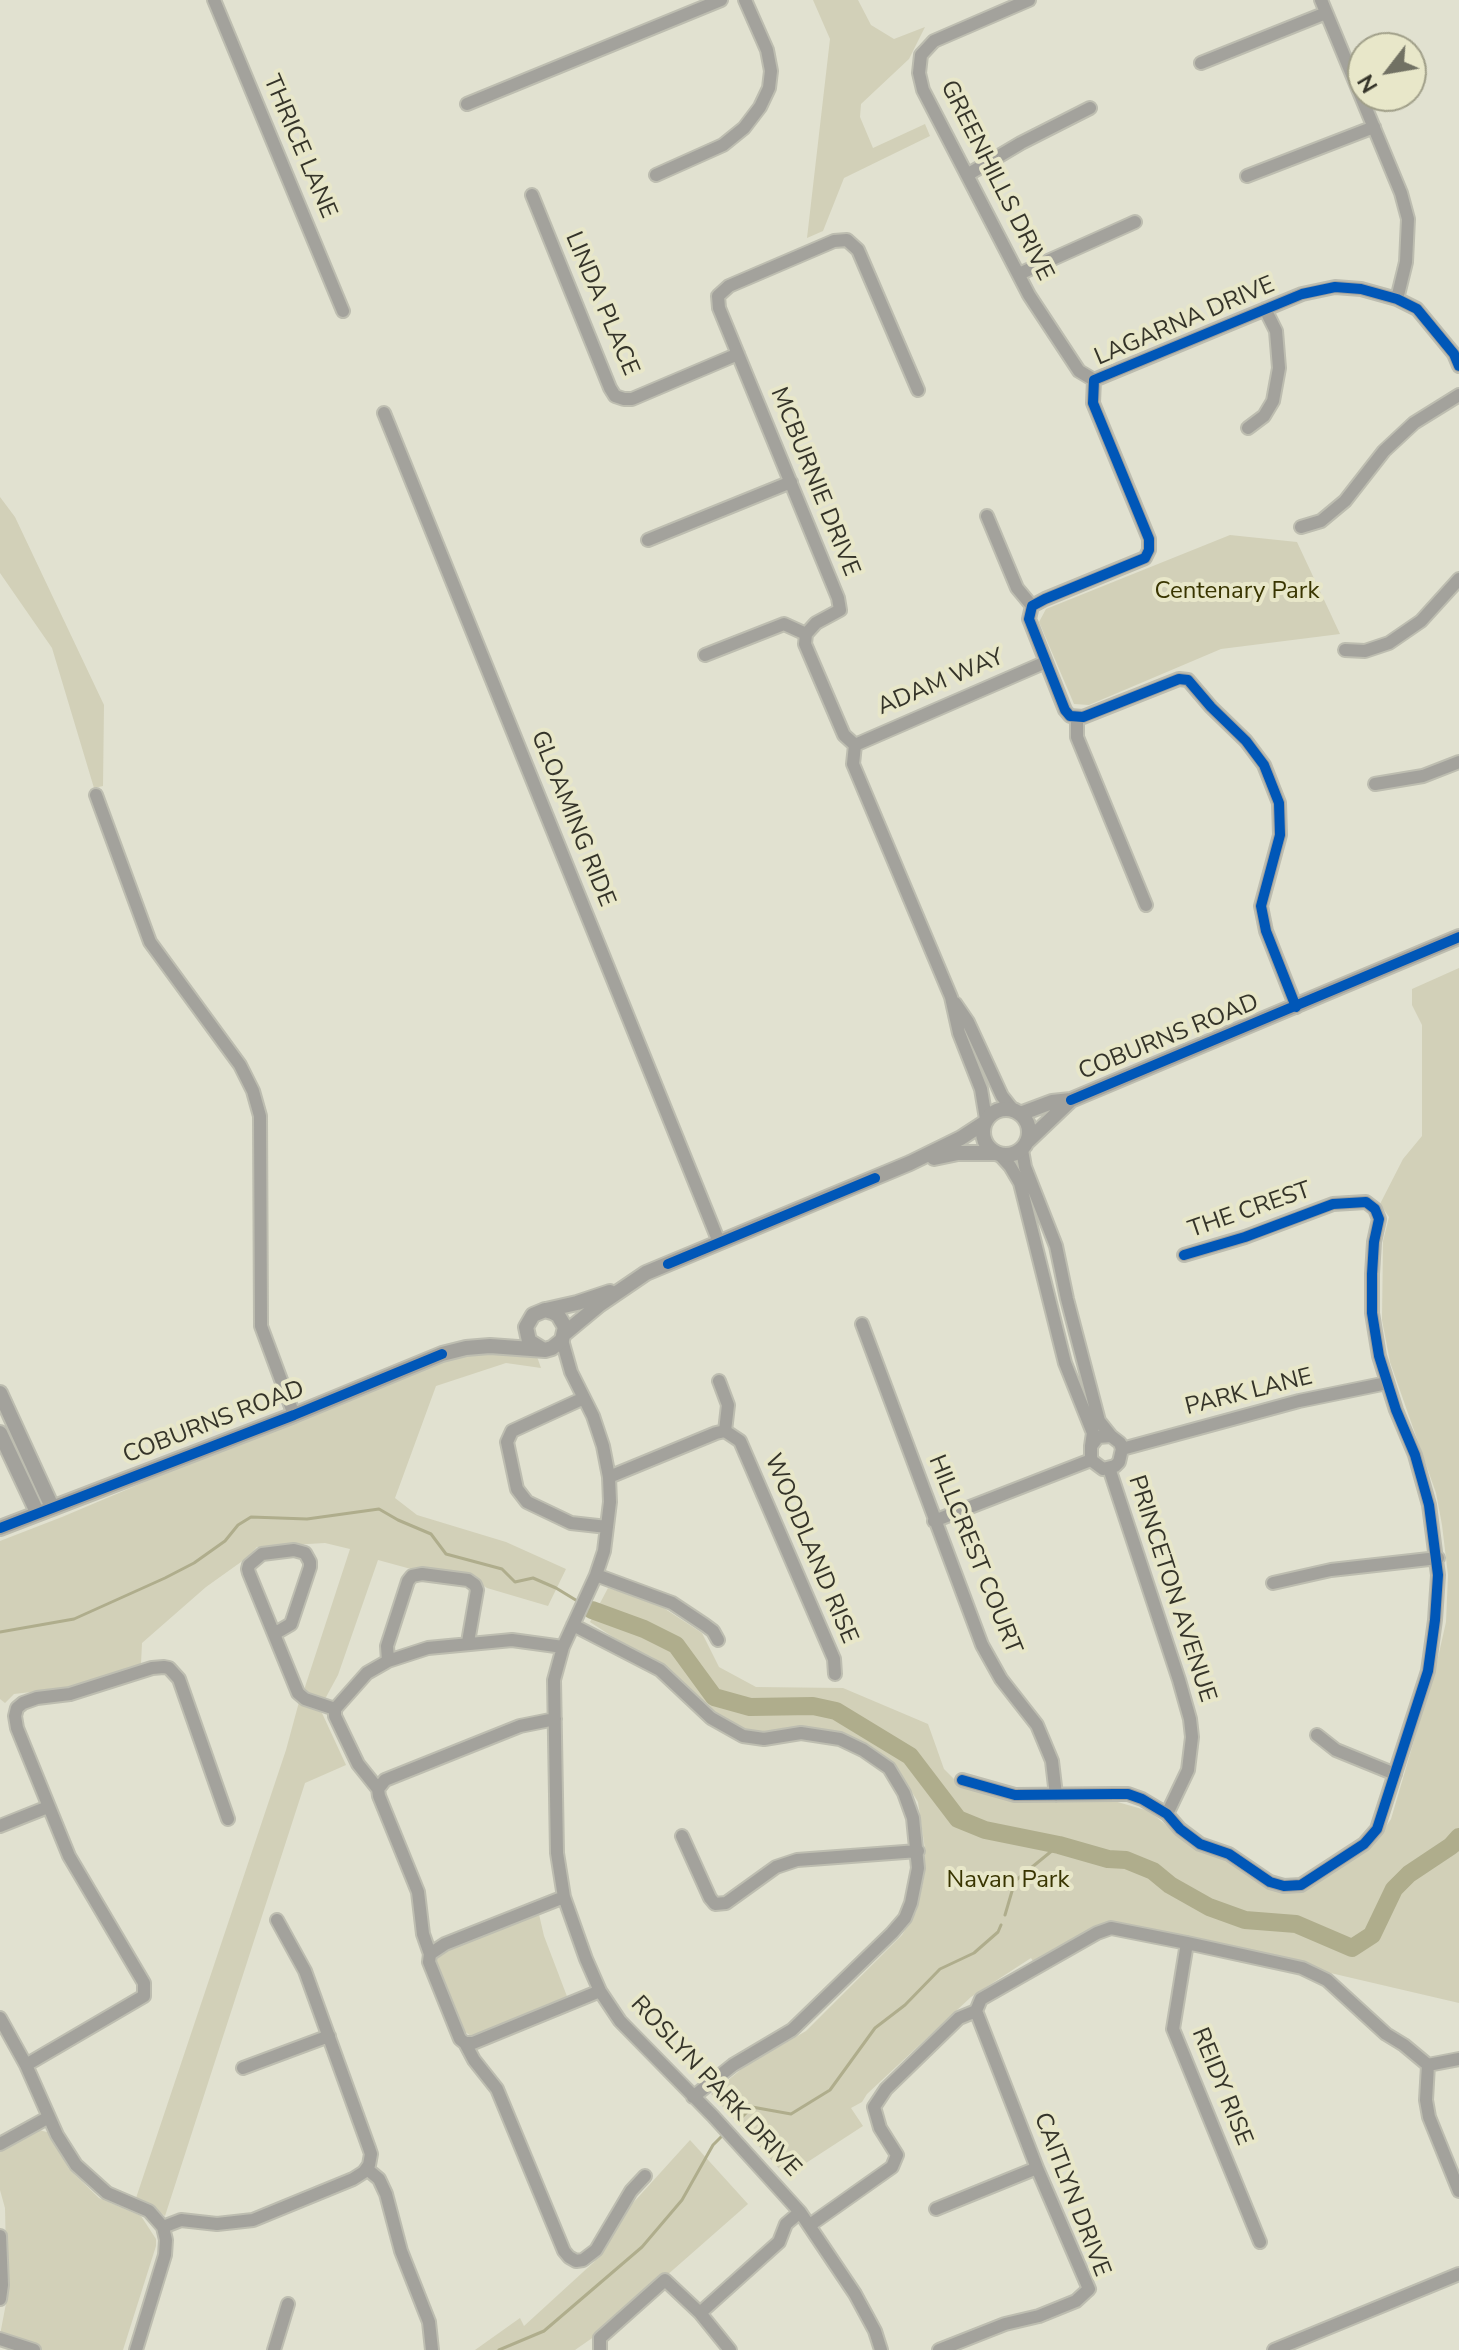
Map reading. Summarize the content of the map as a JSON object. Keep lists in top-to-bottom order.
{
  "streets": {
    "street": [
      "THRICE LANE",
      "GREENHILLS DRIVE",
      "LINDA PLACE",
      "LAGARNA DRIVE",
      "MCBURNIE DRIVE",
      "ADAM WAY",
      "GLOAMING RIDE",
      "COBURNS ROAD",
      "THE CREST",
      "PARK LANE",
      "WOODLAND RISE",
      "HILLCREST COURT",
      "PRINCETON AVENUE",
      "ROSLYN PARK DRIVE",
      "REIDY RISE",
      "CAITLYN DRIVE"
    ]
  },
  "crossings": [
    ["GREENHILLS DRIVE", "LAGARNA DRIVE"],
    ["LINDA PLACE", "MCBURNIE DRIVE"],
    ["COBURNS ROAD", "ROSLYN PARK DRIVE"],
    ["THE CREST", "PARK LANE"],
    ["PARK LANE", "PRINCETON AVENUE"]
  ],
  "parks": ["Centenary Park", "Navan Park"],
  "north": "bottom left"
}
